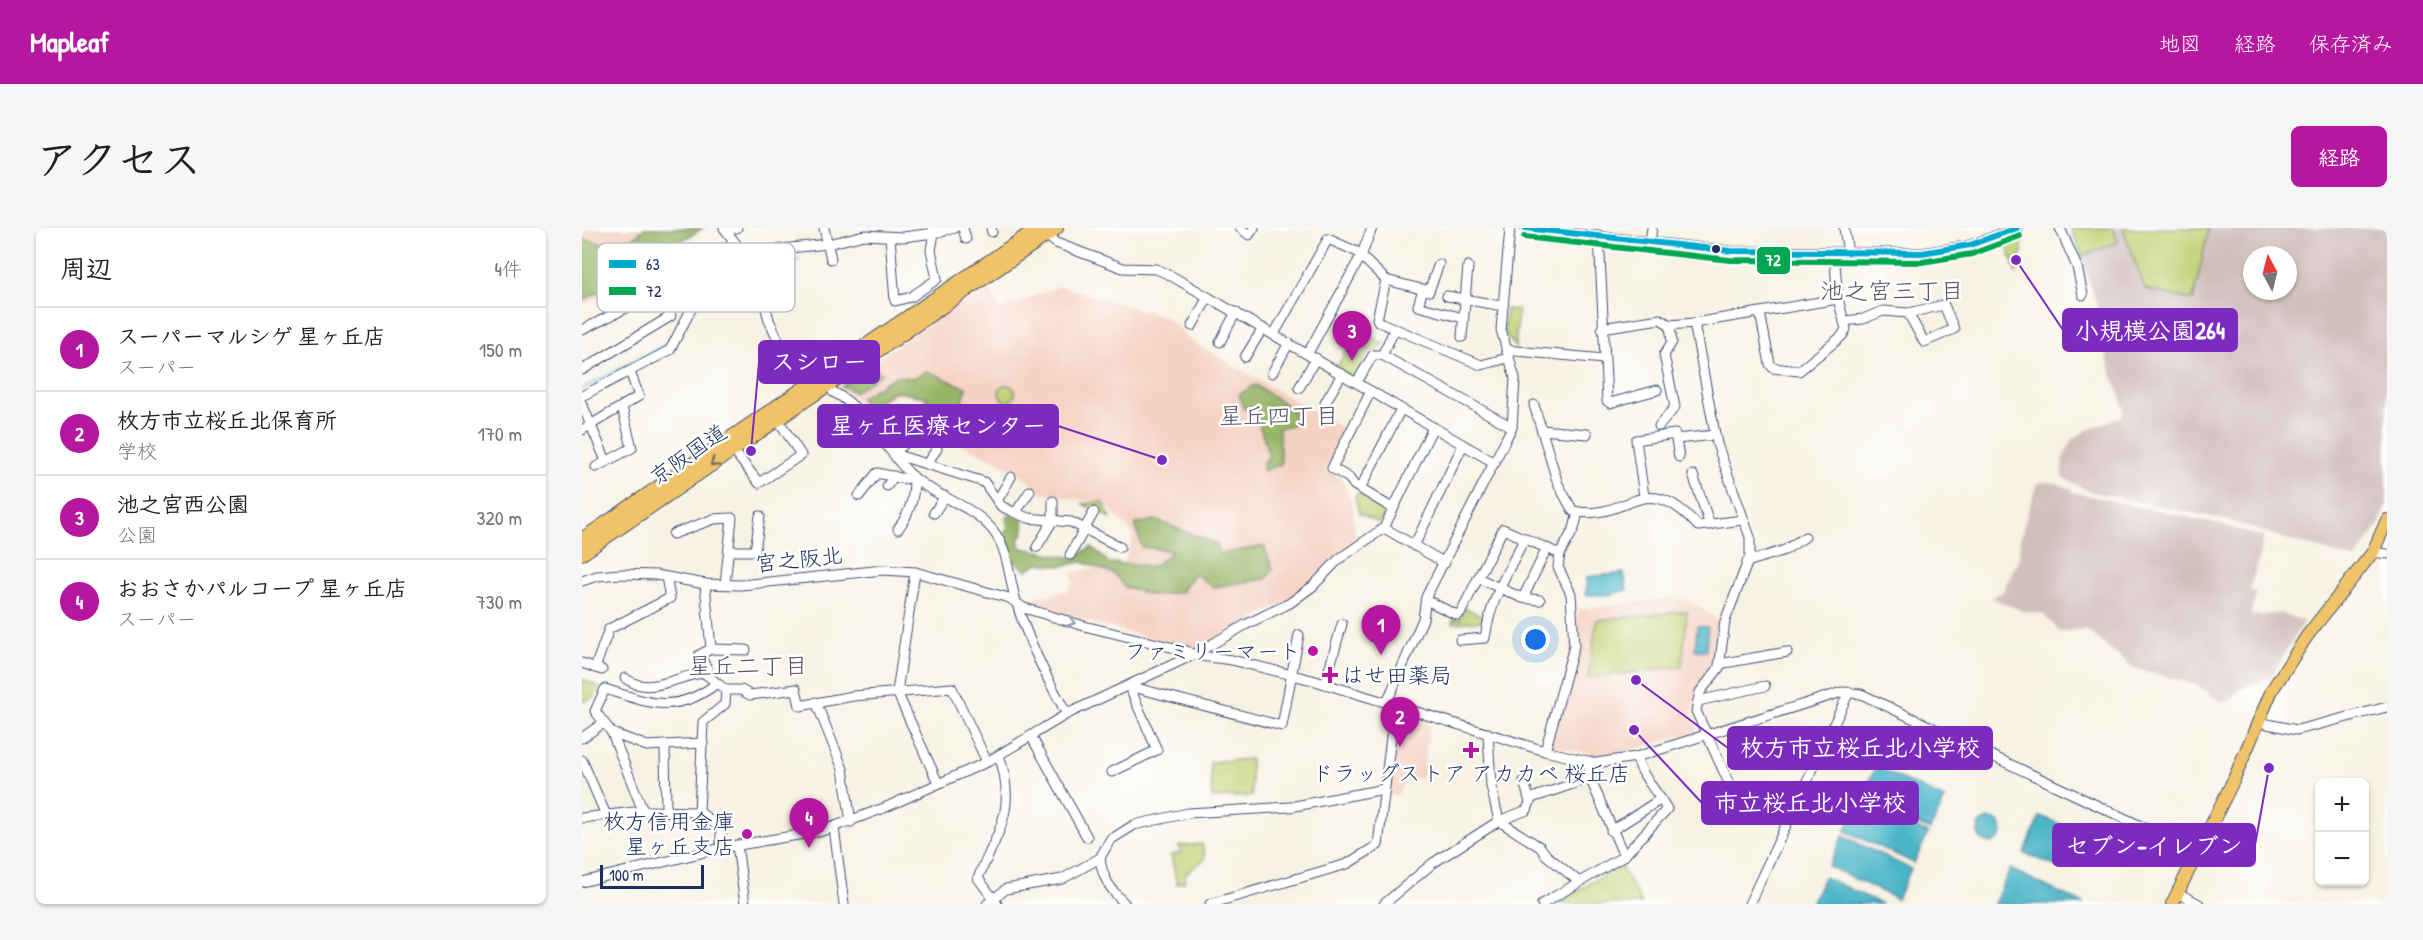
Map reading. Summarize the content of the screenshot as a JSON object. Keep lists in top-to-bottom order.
{
  "streets": {
    "highway": ["京阪国道"],
    "street": ["宮之阪北"]
  },
  "districts": ["池之宮三丁目", "星丘四丁目", "星丘二丁目"],
  "places": {
    "other": [
      "小規模公園264",
      "スシロー",
      "星ヶ丘医療センター",
      "ファミリーマート",
      "枚方市立桜丘北小学校",
      "市立桜丘北小学校",
      "セブン-イレブン",
      "枚方信用金庫 星ヶ丘支店"
    ],
    "health": ["はせ田薬局", "ドラッグストア アカカベ 桜丘店"]
  },
  "lines": ["transit line 63", "transit line 72"],
  "legend": ["63", "72"],
  "scale_bar": "100 m",
  "north": "top",
  "page": {
    "header": "Mapleaf",
    "nav": ["地図", "経路", "保存済み"],
    "title": "アクセス",
    "buttons": "経路",
    "heading": ["周辺", "4件"],
    "list": [
      {
        "mark": "1",
        "name": "スーパーマルシゲ 星ヶ丘店",
        "note": "スーパー",
        "value": "150 m"
      },
      {
        "mark": "2",
        "name": "枚方市立桜丘北保育所",
        "note": "学校",
        "value": "170 m"
      },
      {
        "mark": "3",
        "name": "池之宮西公園",
        "note": "公園",
        "value": "320 m"
      },
      {
        "mark": "4",
        "name": "おおさかパルコープ 星ヶ丘店",
        "note": "スーパー",
        "value": "730 m"
      }
    ],
    "pins": [
      "3",
      "1",
      "2",
      "4"
    ],
    "map_buttons": ["+", "−"],
    "scale": "100 m"
  }
}
